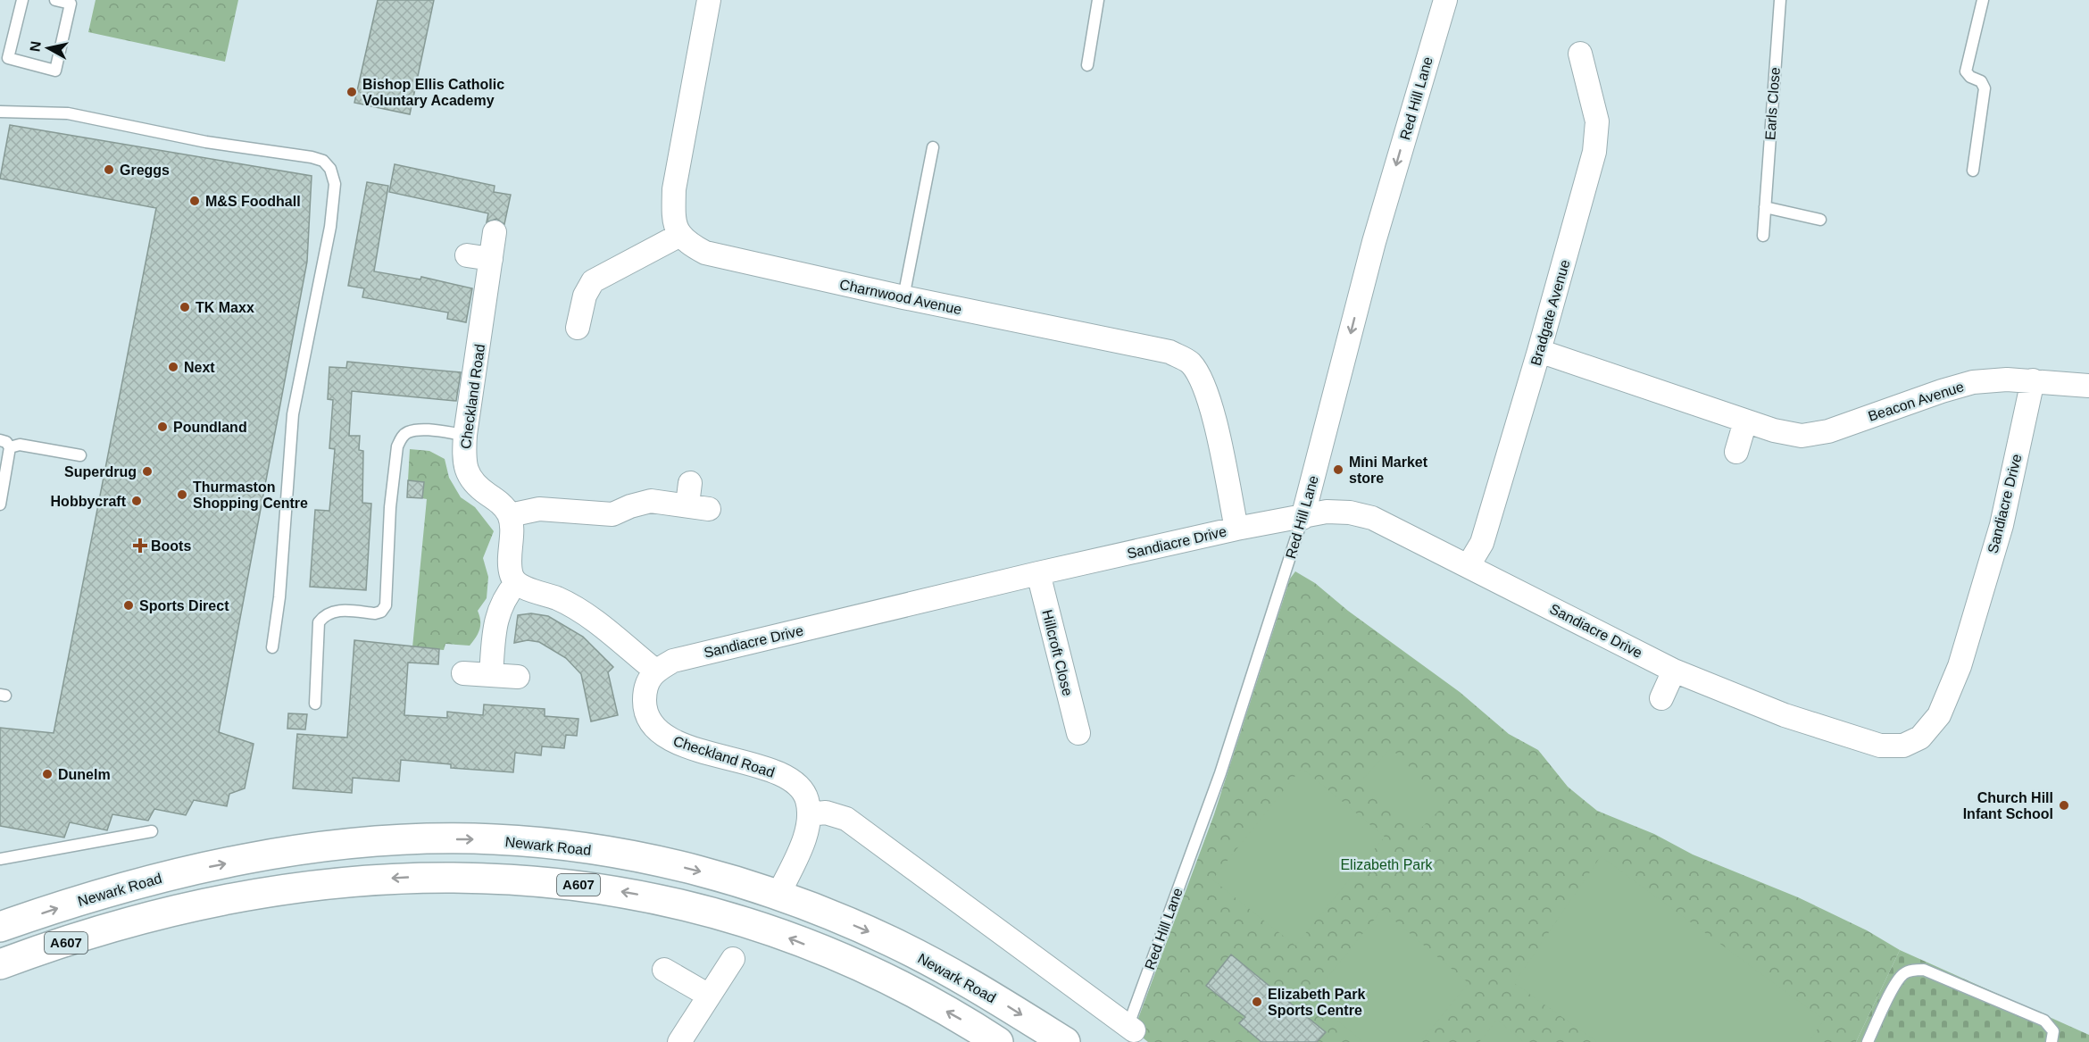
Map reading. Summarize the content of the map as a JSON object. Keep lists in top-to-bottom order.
{
  "streets": {
    "highway": ["Newark Road", "A607"],
    "street": [
      "Red Hill Lane",
      "Charnwood Avenue",
      "Bradgate Avenue",
      "Checkland Road",
      "Beacon Avenue",
      "Sandiacre Drive",
      "Hillcroft Close"
    ],
    "lane": ["Earls Close"]
  },
  "crossings": [
    ["Red Hill Lane", "Sandiacre Drive"],
    ["Charnwood Avenue", "Sandiacre Drive"],
    ["Bradgate Avenue", "Beacon Avenue"],
    ["Bradgate Avenue", "Sandiacre Drive"],
    ["Checkland Road", "Sandiacre Drive"],
    ["Beacon Avenue", "Sandiacre Drive"],
    ["Sandiacre Drive", "Hillcroft Close"]
  ],
  "one_way": ["Red Hill Lane"],
  "parks": ["Elizabeth Park"],
  "places": {
    "other": [
      "Bishop Ellis Catholic Voluntary Academy",
      "Greggs",
      "M&S Foodhall",
      "TK Maxx",
      "Next",
      "Poundland",
      "Mini Market store",
      "Superdrug",
      "Thurmaston Shopping Centre",
      "Hobbycraft",
      "Sports Direct",
      "Dunelm",
      "Church Hill Infant School",
      "Elizabeth Park Sports Centre"
    ],
    "health": ["Boots"]
  },
  "north": "left"
}
